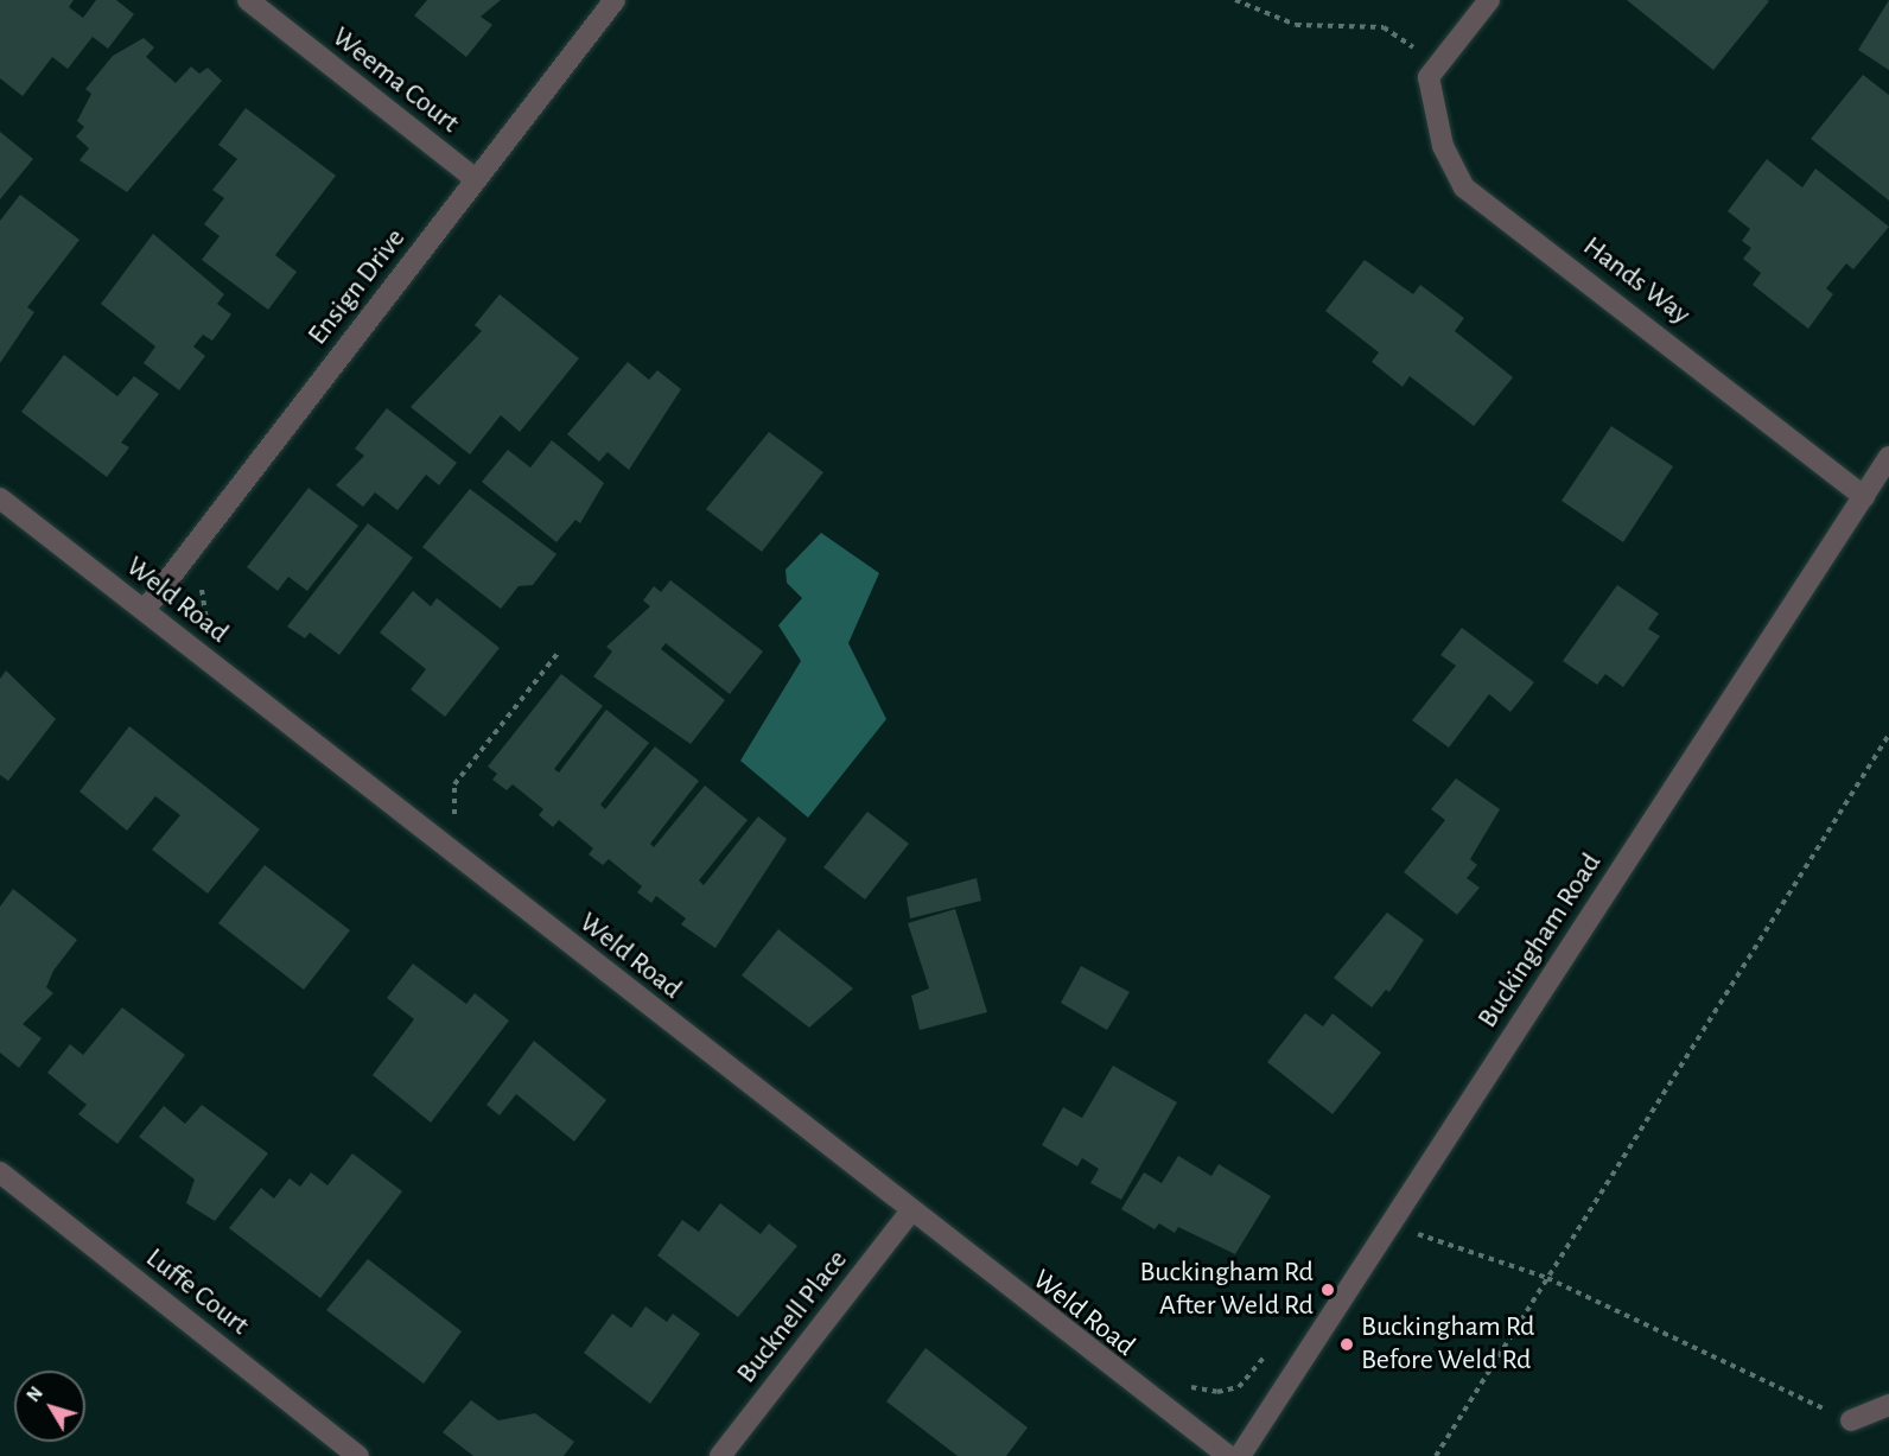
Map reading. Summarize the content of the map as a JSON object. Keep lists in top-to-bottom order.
{
  "streets": {
    "street": [
      "Weema Court",
      "Hands Way",
      "Ensign Drive",
      "Weld Road",
      "Buckingham Road",
      "Luffe Court",
      "Bucknell Place"
    ]
  },
  "crossings": [
    ["Weema Court", "Ensign Drive"],
    ["Hands Way", "Buckingham Road"],
    ["Ensign Drive", "Weld Road"],
    ["Weld Road", "Bucknell Place"]
  ],
  "places": ["Buckingham Rd After Weld Rd", "Buckingham Rd Before Weld Rd"],
  "north": "top left"
}
